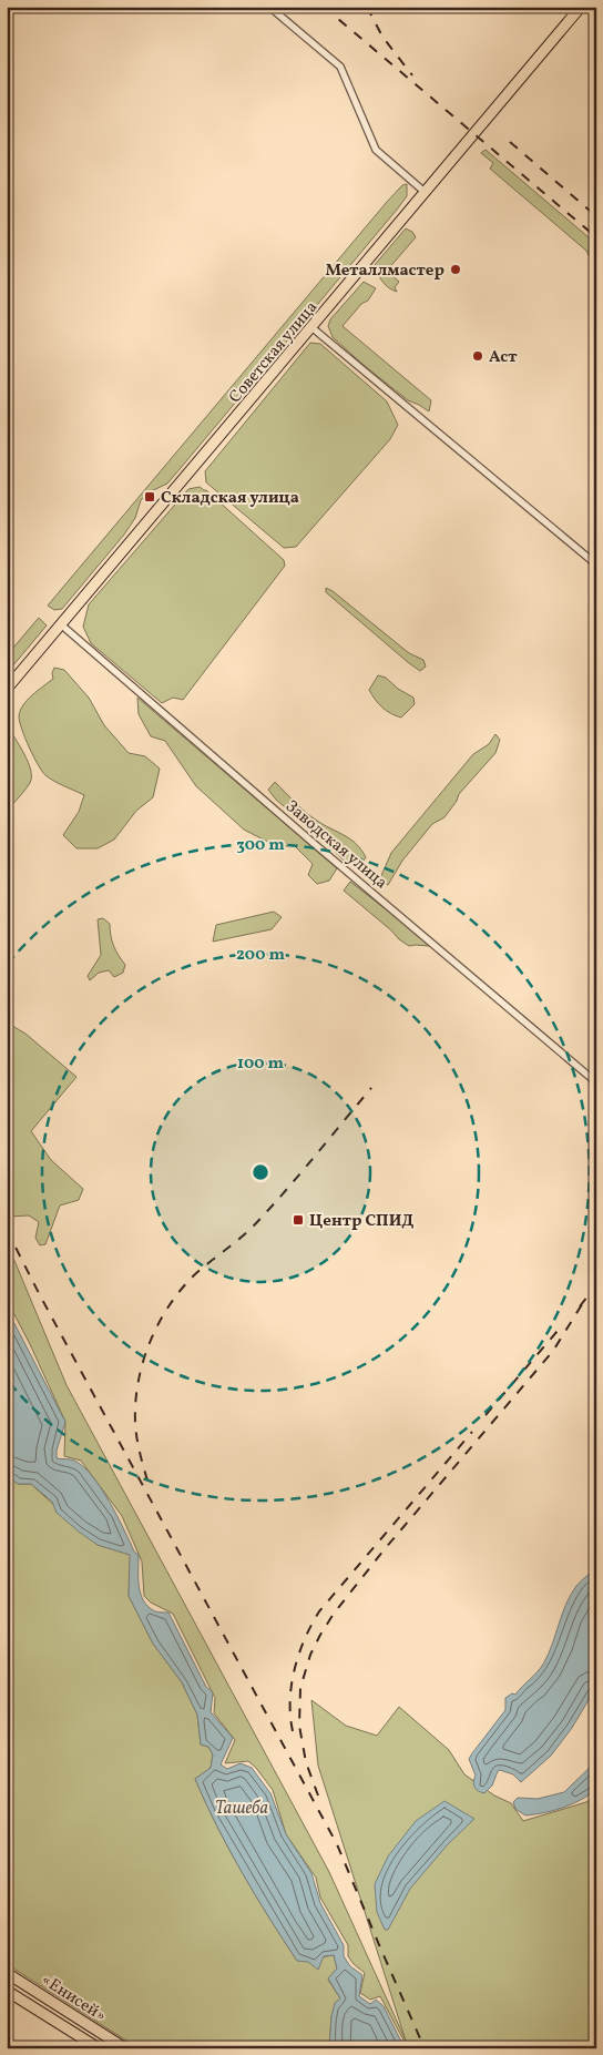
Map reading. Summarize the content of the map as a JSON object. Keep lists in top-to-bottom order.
{
  "streets": {
    "main road": ["Советская улица", "«Енисей»"],
    "street": ["Заводская улица"]
  },
  "crossings": [
    ["Советская улица", "Заводская улица"]
  ],
  "water": ["Ташеба"],
  "places": {
    "other": ["Металлмастер", "Аст"],
    "transit": ["Складская улица", "Центр СПИД"]
  },
  "rings": ["300 m", "200 m", "100 m"]
}
